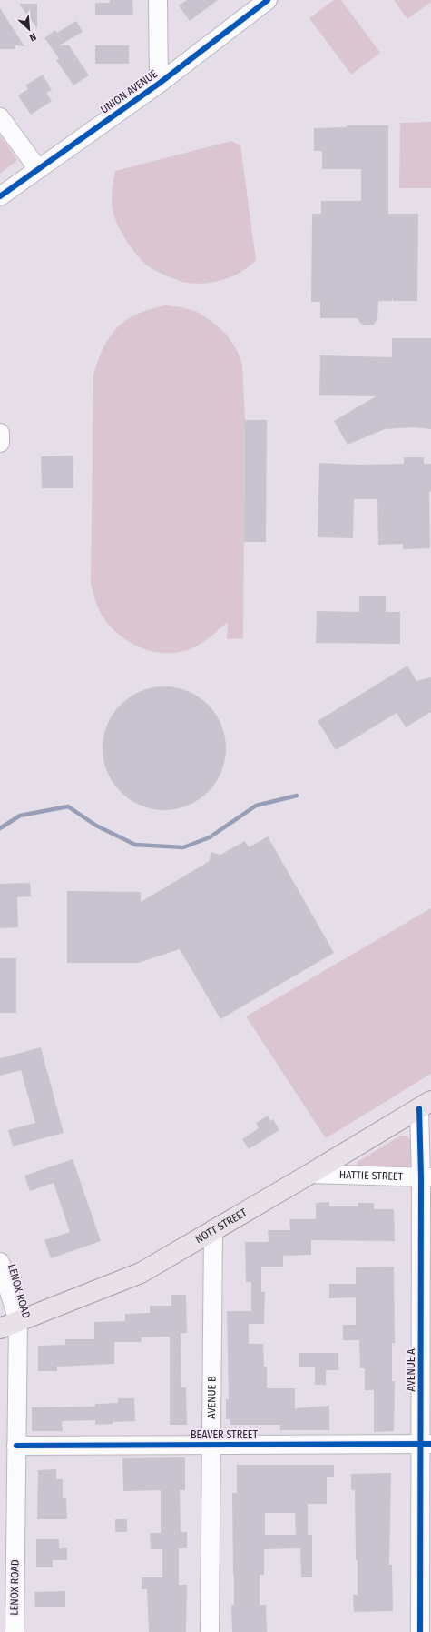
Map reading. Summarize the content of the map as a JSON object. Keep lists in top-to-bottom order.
{
  "streets": {
    "main road": ["NOTT STREET"],
    "street": [
      "UNION AVENUE",
      "HATTIE STREET",
      "LENOX ROAD",
      "AVENUE A",
      "AVENUE B",
      "BEAVER STREET"
    ]
  },
  "crossings": [
    ["HATTIE STREET", "NOTT STREET"],
    ["HATTIE STREET", "AVENUE A"],
    ["NOTT STREET", "LENOX ROAD"],
    ["NOTT STREET", "AVENUE A"],
    ["NOTT STREET", "AVENUE B"],
    ["LENOX ROAD", "BEAVER STREET"],
    ["AVENUE A", "BEAVER STREET"],
    ["AVENUE B", "BEAVER STREET"]
  ],
  "north": "bottom right"
}
